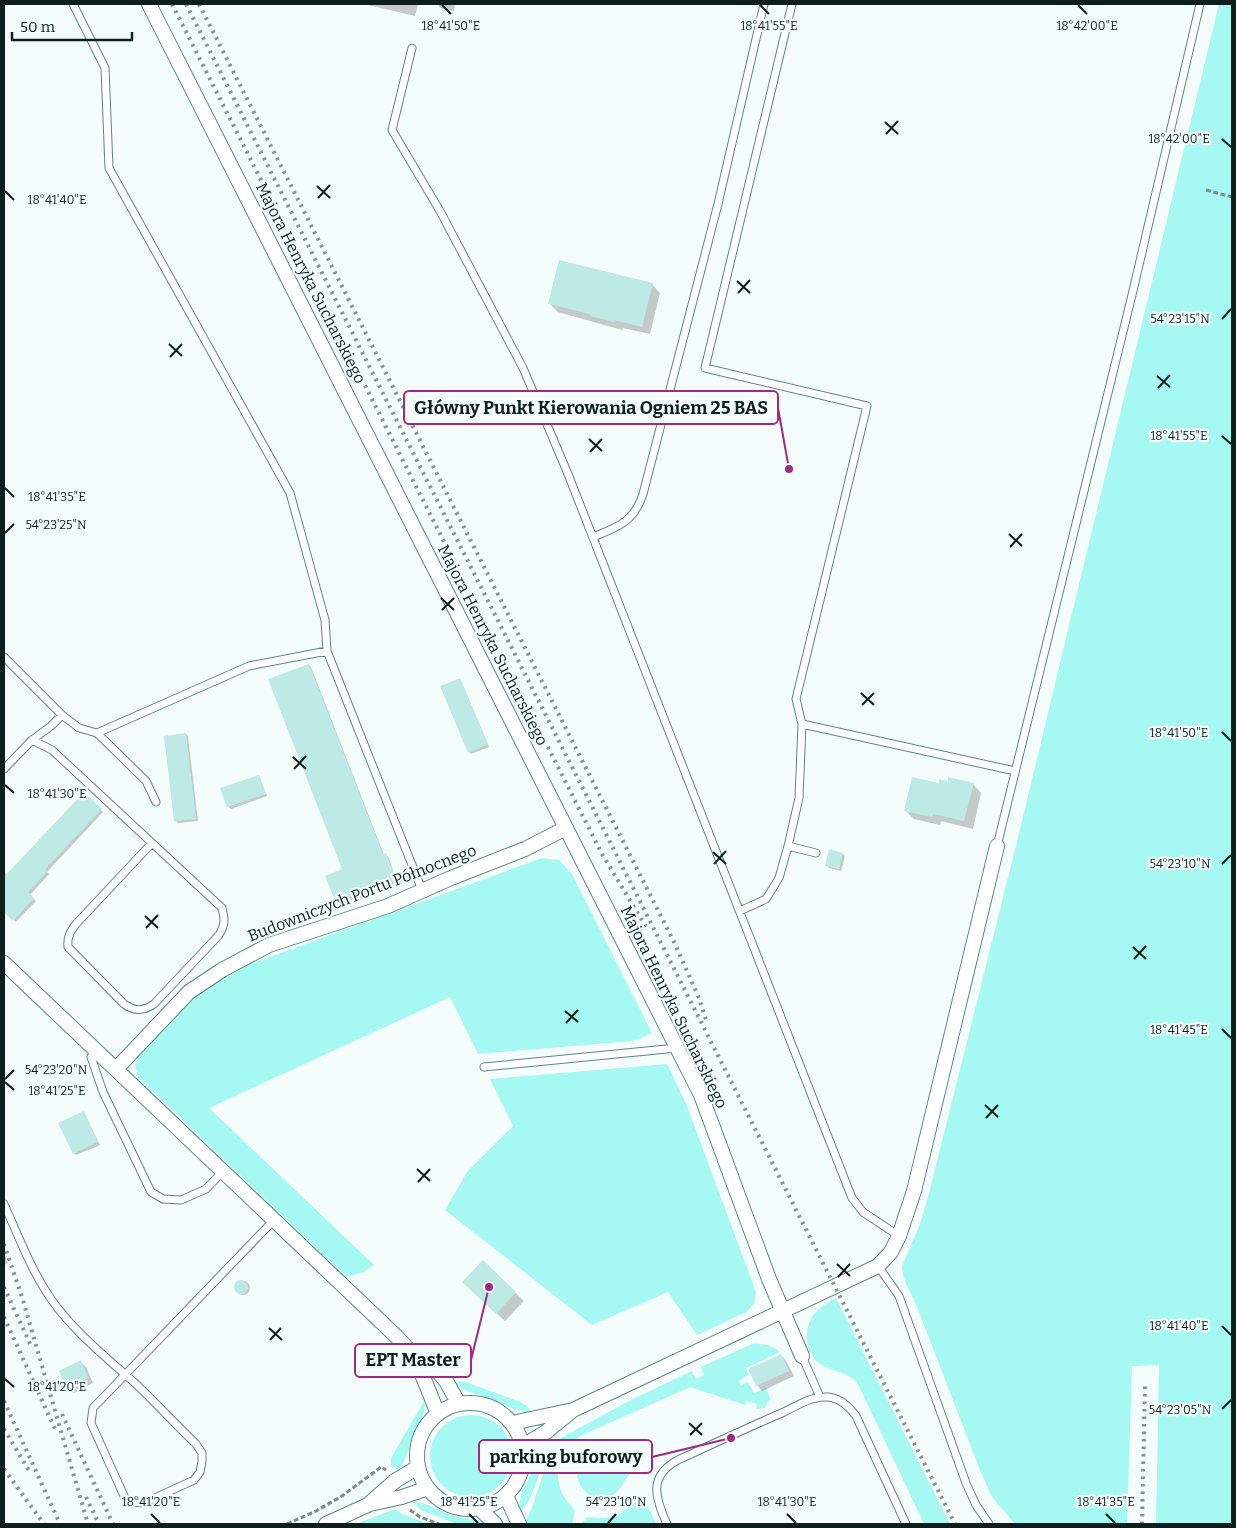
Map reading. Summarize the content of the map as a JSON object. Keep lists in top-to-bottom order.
{
  "streets": {
    "street": ["Majora Henryka Sucharskiego", "Budowniczych Portu Północnego"]
  },
  "crossings": [
    ["Majora Henryka Sucharskiego", "Budowniczych Portu Północnego"]
  ],
  "places": ["Główny Punkt Kierowania Ogniem 25 BAS", "EPT Master", "parking buforowy"],
  "scale_bar": "50 m",
  "coordinates": [
    "18°41'50\"E",
    "18°41'55\"E",
    "18°42'00\"E",
    "18°41'40\"E",
    "54°23'15\"N",
    "18°41'35\"E",
    "54°23'25\"N",
    "18°41'30\"E",
    "54°23'10\"N",
    "18°41'45\"E",
    "54°23'20\"N",
    "18°41'25\"E",
    "18°41'20\"E",
    "54°23'05\"N"
  ]
}
